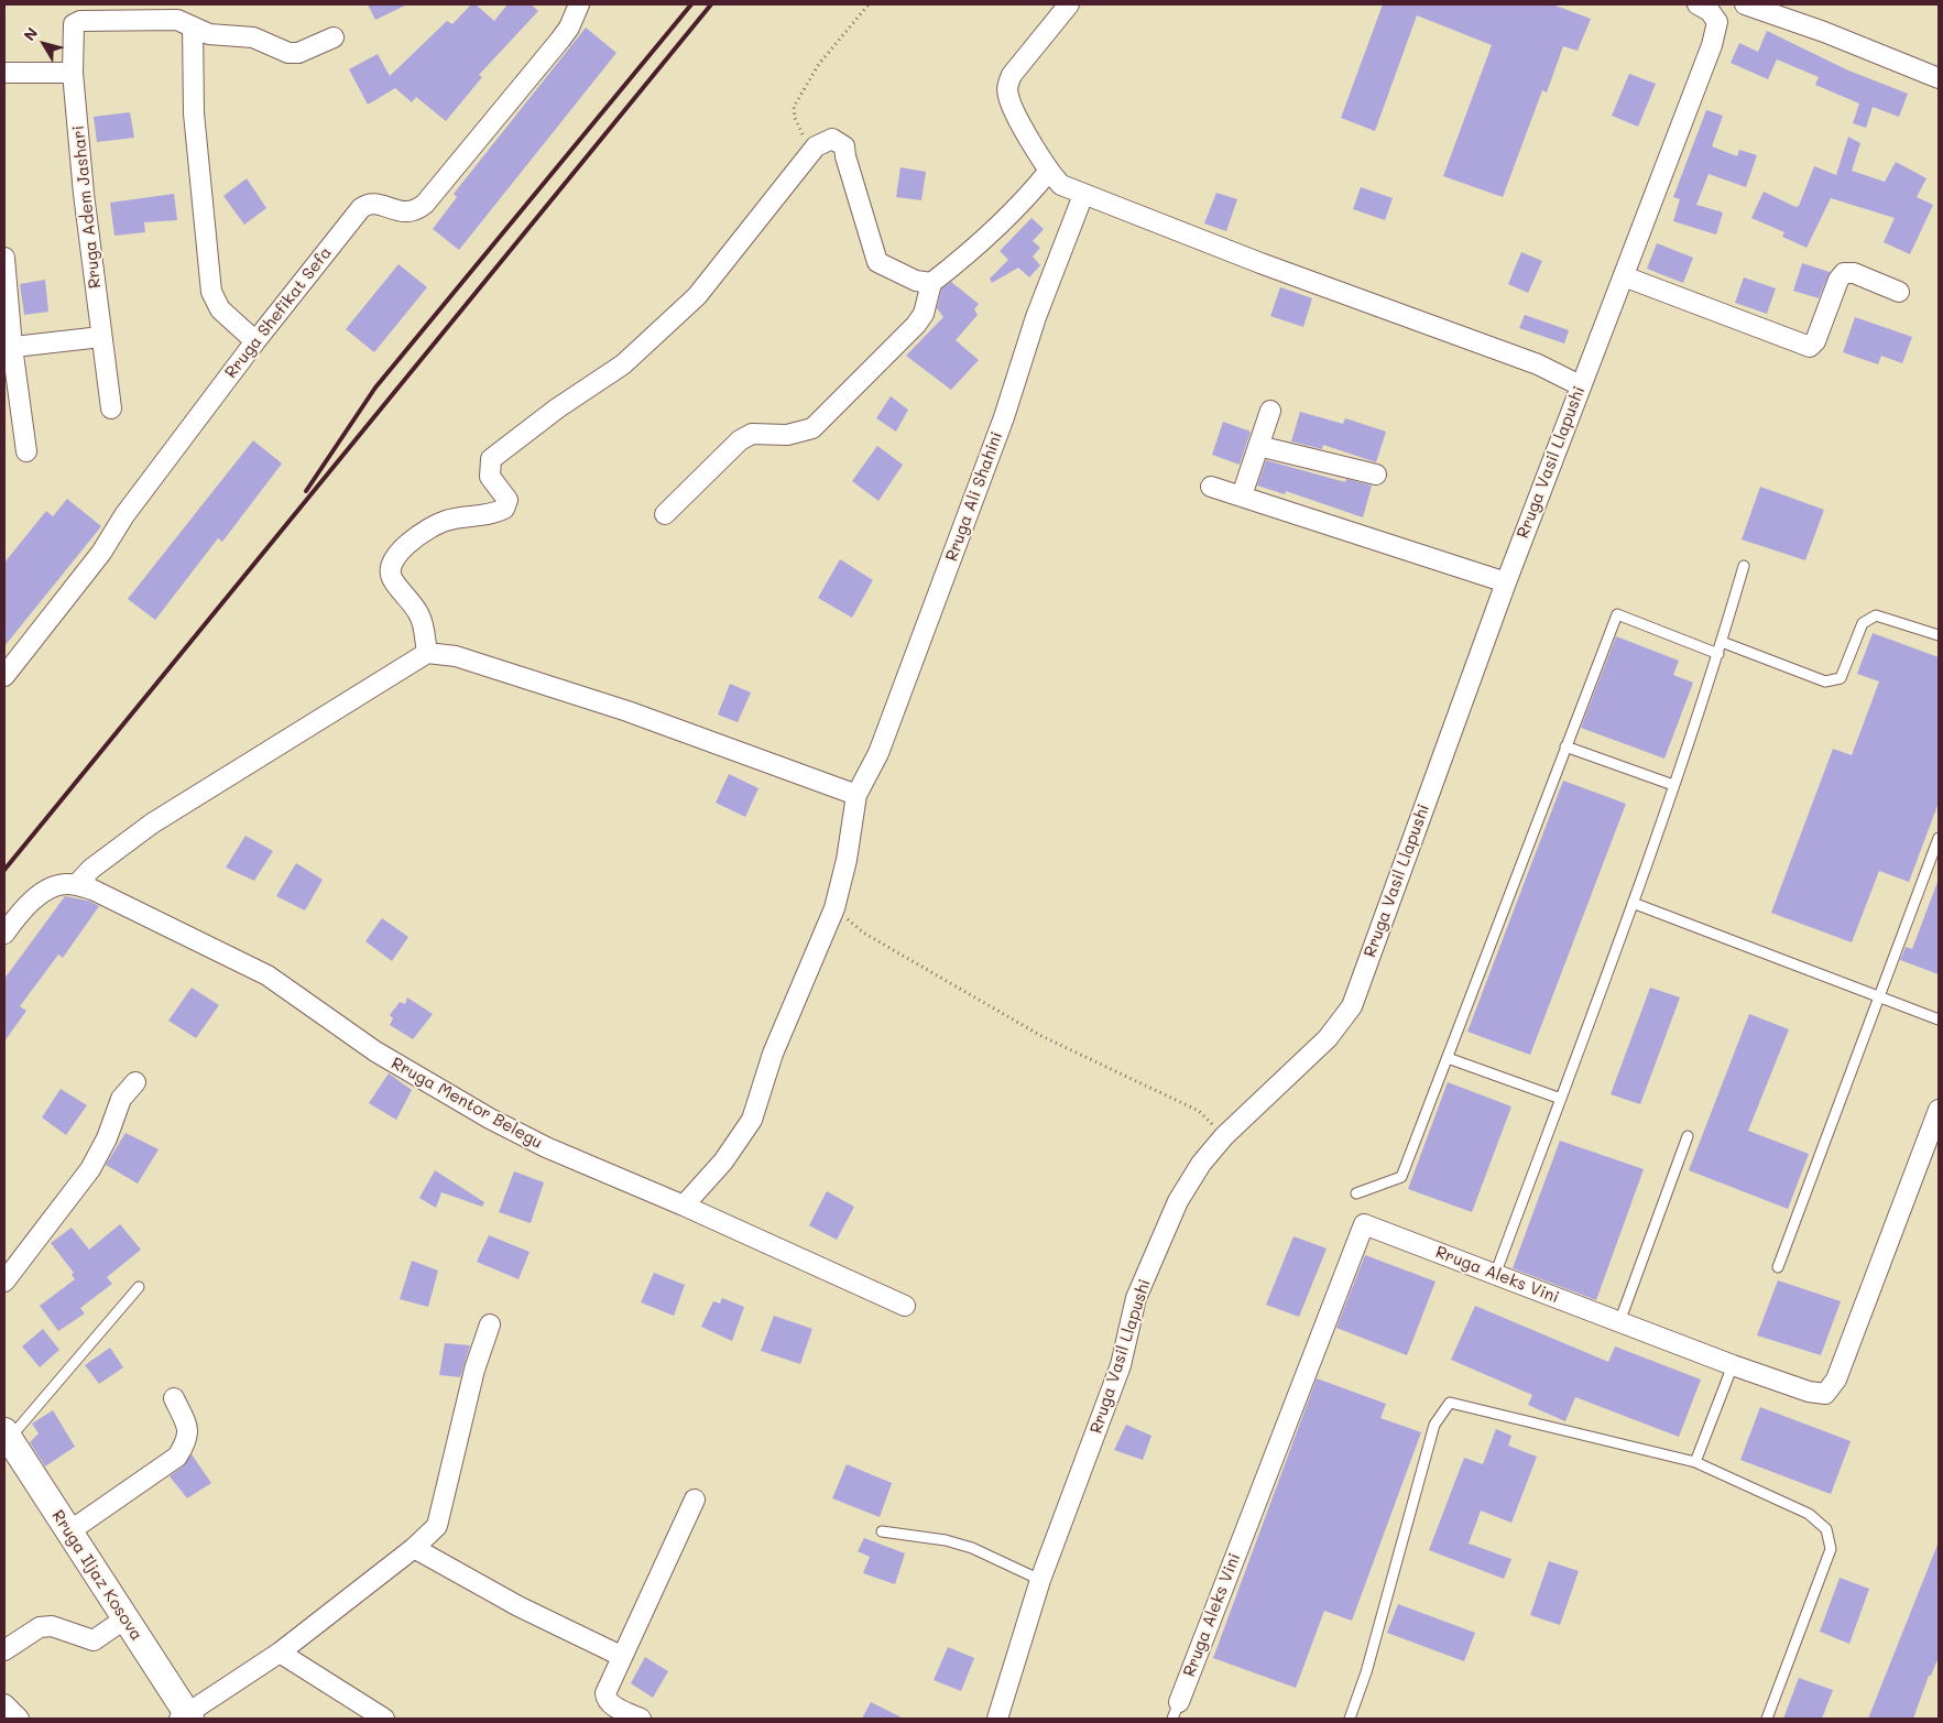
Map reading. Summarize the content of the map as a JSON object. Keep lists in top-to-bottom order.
{
  "streets": {
    "street": [
      "Rruga Adem Jashari",
      "Rruga Shefikat Sefa",
      "Rruga Vasil Llapushi",
      "Rruga Ali Shahini",
      "Rruga Mentor Belegu",
      "Rruga Aleks Vini",
      "Rruga Iljaz Kosova"
    ]
  },
  "crossings": [
    ["Rruga Ali Shahini", "Rruga Mentor Belegu"]
  ],
  "north": "top left"
}
